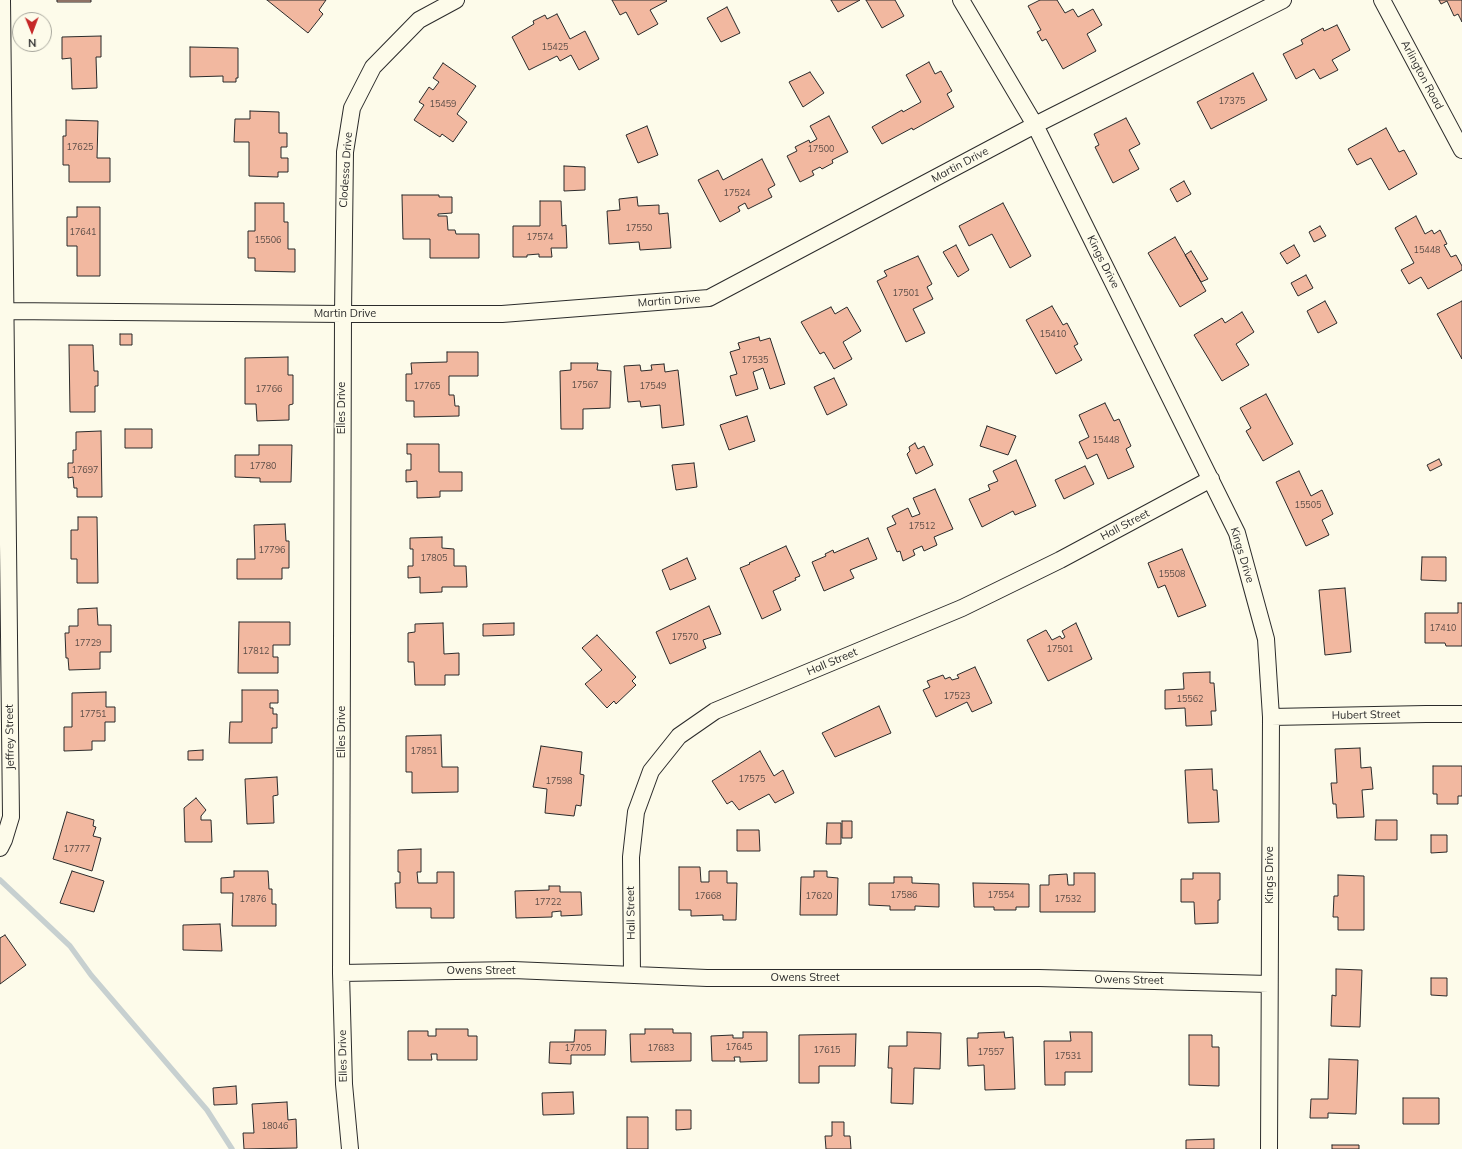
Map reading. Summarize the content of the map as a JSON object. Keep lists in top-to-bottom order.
{
  "streets": {
    "street": [
      "Arlington Road",
      "Martin Drive",
      "Clodessa Drive",
      "Kings Drive",
      "Elles Drive",
      "Hall Street",
      "Hubert Street",
      "Jeffrey Street",
      "Owens Street"
    ]
  },
  "crossings": [
    ["Martin Drive", "Clodessa Drive"],
    ["Martin Drive", "Kings Drive"],
    ["Martin Drive", "Elles Drive"],
    ["Martin Drive", "Jeffrey Street"],
    ["Clodessa Drive", "Elles Drive"],
    ["Kings Drive", "Hall Street"],
    ["Kings Drive", "Hubert Street"],
    ["Kings Drive", "Owens Street"],
    ["Elles Drive", "Owens Street"],
    ["Hall Street", "Owens Street"]
  ],
  "house_numbers": [
    "15425",
    "17375",
    "15459",
    "17625",
    "17500",
    "17524",
    "17550",
    "17641",
    "17574",
    "15506",
    "15448",
    "17501",
    "15410",
    "17535",
    "17567",
    "17765",
    "17549",
    "17766",
    "15448",
    "17780",
    "17697",
    "15505",
    "17512",
    "17796",
    "17805",
    "15508",
    "17410",
    "17570",
    "17729",
    "17501",
    "17812",
    "17523",
    "15562",
    "17751",
    "17851",
    "17575",
    "17598",
    "17777",
    "17586",
    "17554",
    "17668",
    "17620",
    "17876",
    "17532",
    "17722",
    "17645",
    "17705",
    "17683",
    "17615",
    "17557",
    "17531",
    "18046"
  ],
  "north": "bottom"
}
